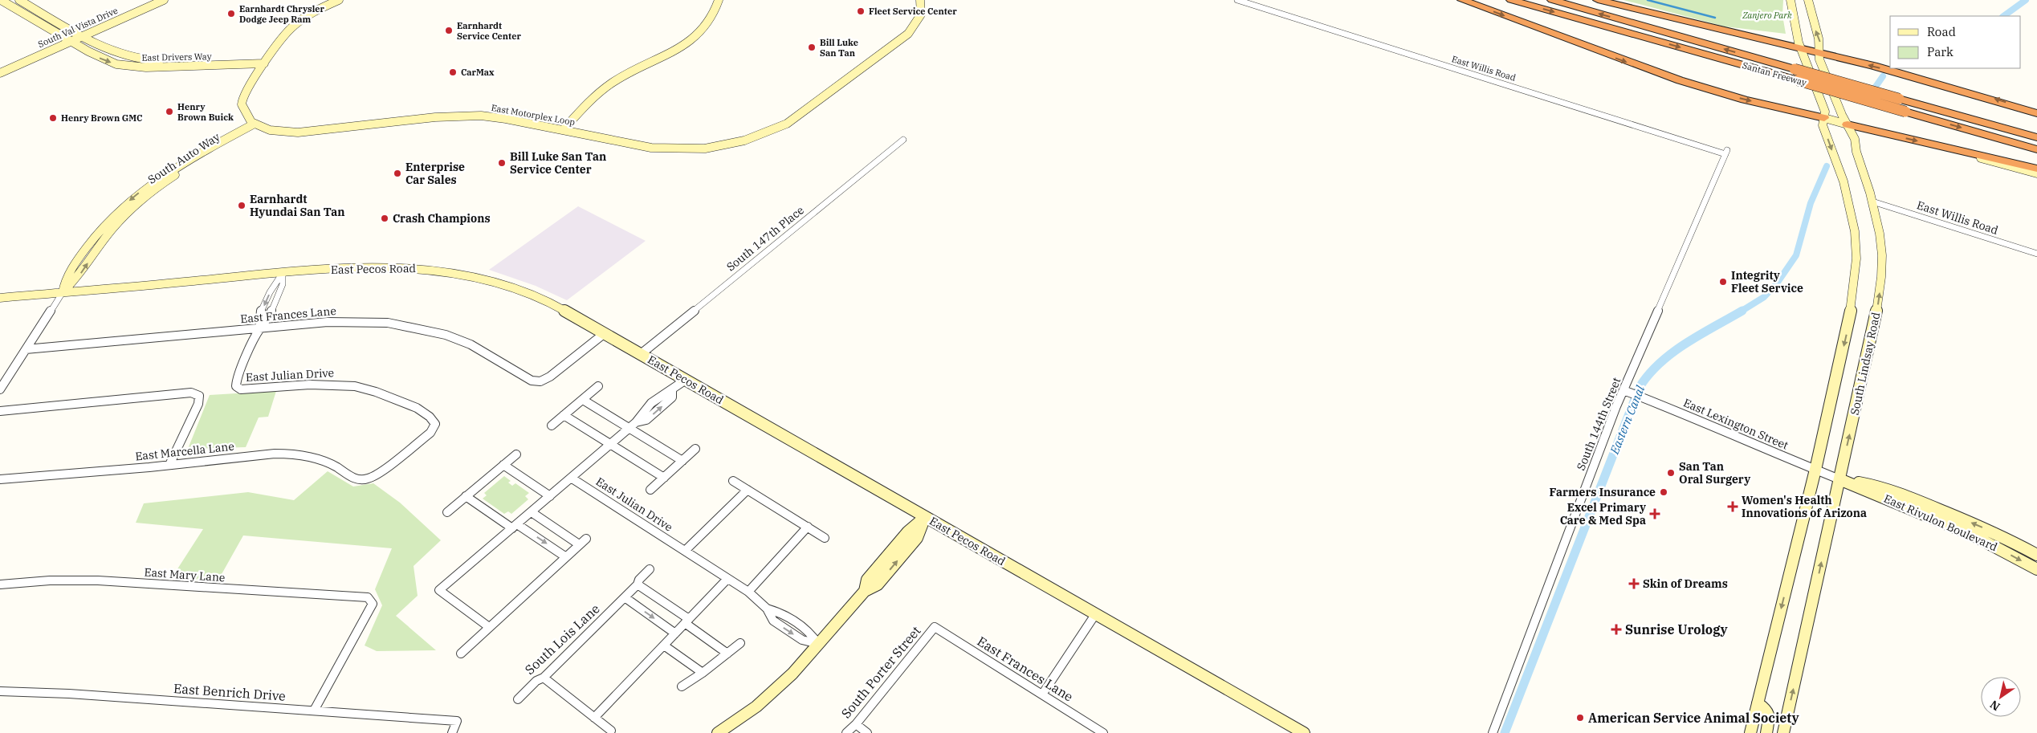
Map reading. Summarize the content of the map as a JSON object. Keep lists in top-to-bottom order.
{
  "streets": {
    "highway": ["Santan Freeway"],
    "main road": [
      "South Val Vista Drive",
      "East Drivers Way",
      "East Motorplex Loop",
      "South Auto Way",
      "East Pecos Road",
      "South Lindsay Road",
      "East Rivulon Boulevard"
    ],
    "street": [
      "East Willis Road",
      "South 147th Place",
      "East Frances Lane",
      "East Julian Drive",
      "South 144th Street",
      "East Lexington Street",
      "East Marcella Lane",
      "East Mary Lane",
      "South Lois Lane",
      "South Porter Street",
      "East Benrich Drive"
    ]
  },
  "crossings": [
    ["South Val Vista Drive", "East Drivers Way"],
    ["East Willis Road", "South Lindsay Road"],
    ["East Willis Road", "South 144th Street"],
    ["East Motorplex Loop", "South Auto Way"],
    ["South Auto Way", "East Pecos Road"],
    ["South 147th Place", "East Pecos Road"],
    ["East Pecos Road", "East Frances Lane"],
    ["East Frances Lane", "South Porter Street"],
    ["South Lindsay Road", "East Lexington Street"],
    ["South Lindsay Road", "East Rivulon Boulevard"],
    ["East Julian Drive", "East Marcella Lane"],
    ["South 144th Street", "East Lexington Street"],
    ["East Lexington Street", "East Rivulon Boulevard"],
    ["East Mary Lane", "East Benrich Drive"]
  ],
  "water": ["Eastern Canal"],
  "parks": ["Zanjero Park"],
  "places": {
    "other": [
      "Fleet Service Center",
      "Earnhardt Chrysler Dodge Jeep Ram",
      "Earnhardt Service Center",
      "Bill Luke San Tan",
      "CarMax",
      "Henry Brown Buick",
      "Henry Brown GMC",
      "Bill Luke San Tan Service Center",
      "Enterprise Car Sales",
      "Earnhardt Hyundai San Tan",
      "Crash Champions",
      "Integrity Fleet Service",
      "San Tan Oral Surgery",
      "Farmers Insurance",
      "American Service Animal Society"
    ],
    "health": [
      "Women's Health Innovations of Arizona",
      "Excel Primary Care & Med Spa",
      "Skin of Dreams",
      "Sunrise Urology"
    ]
  },
  "legend": ["Road", "Park"],
  "north": "bottom left"
}
